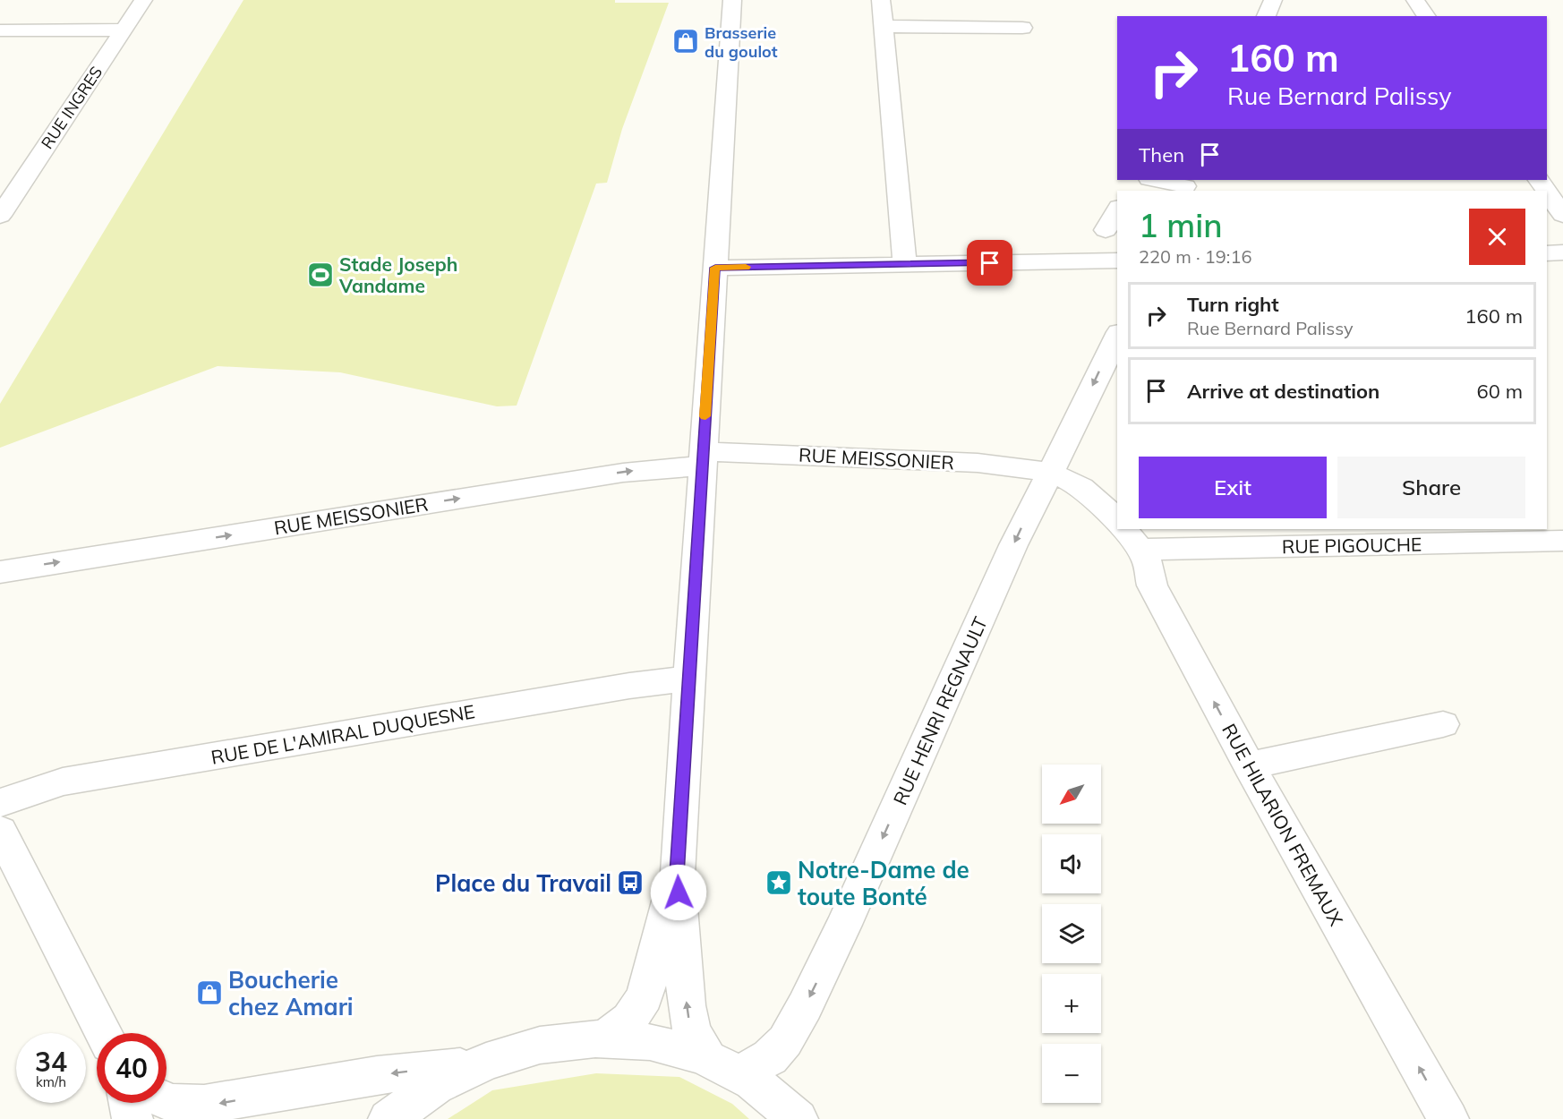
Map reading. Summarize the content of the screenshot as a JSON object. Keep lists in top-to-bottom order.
{
  "streets": {
    "street": [
      "RUE INGRES",
      "RUE MEISSONIER",
      "RUE PIGOUCHE",
      "RUE HENRI REGNAULT",
      "RUE DE L'AMIRAL DUQUESNE",
      "RUE HILARION FREMAUX"
    ]
  },
  "crossings": [
    ["RUE MEISSONIER", "RUE HENRI REGNAULT"],
    ["RUE PIGOUCHE", "RUE HILARION FREMAUX"]
  ],
  "one_way": ["RUE MEISSONIER", "RUE HILARION FREMAUX"],
  "places": {
    "shop": ["Brasserie du goulot", "Boucherie chez Amari"],
    "sports": ["Stade Joseph Vandame"],
    "bus stop": ["Place du Travail"],
    "place": ["Notre-Dame de toute Bonté"]
  },
  "north": "bottom left",
  "page": {
    "turn": ["160 m", "Rue Bernard Palissy"],
    "then": "Then",
    "heading": ["1 min", "220 m · 19:16"],
    "list": [
      {
        "name": "Turn right",
        "note": "Rue Bernard Palissy",
        "value": "160 m"
      },
      {
        "name": "Arrive at destination",
        "value": "60 m"
      }
    ],
    "buttons": ["Exit", "Share"],
    "map_buttons": ["+", "−"],
    "speed": "34 km/h",
    "limit": "40"
  }
}
